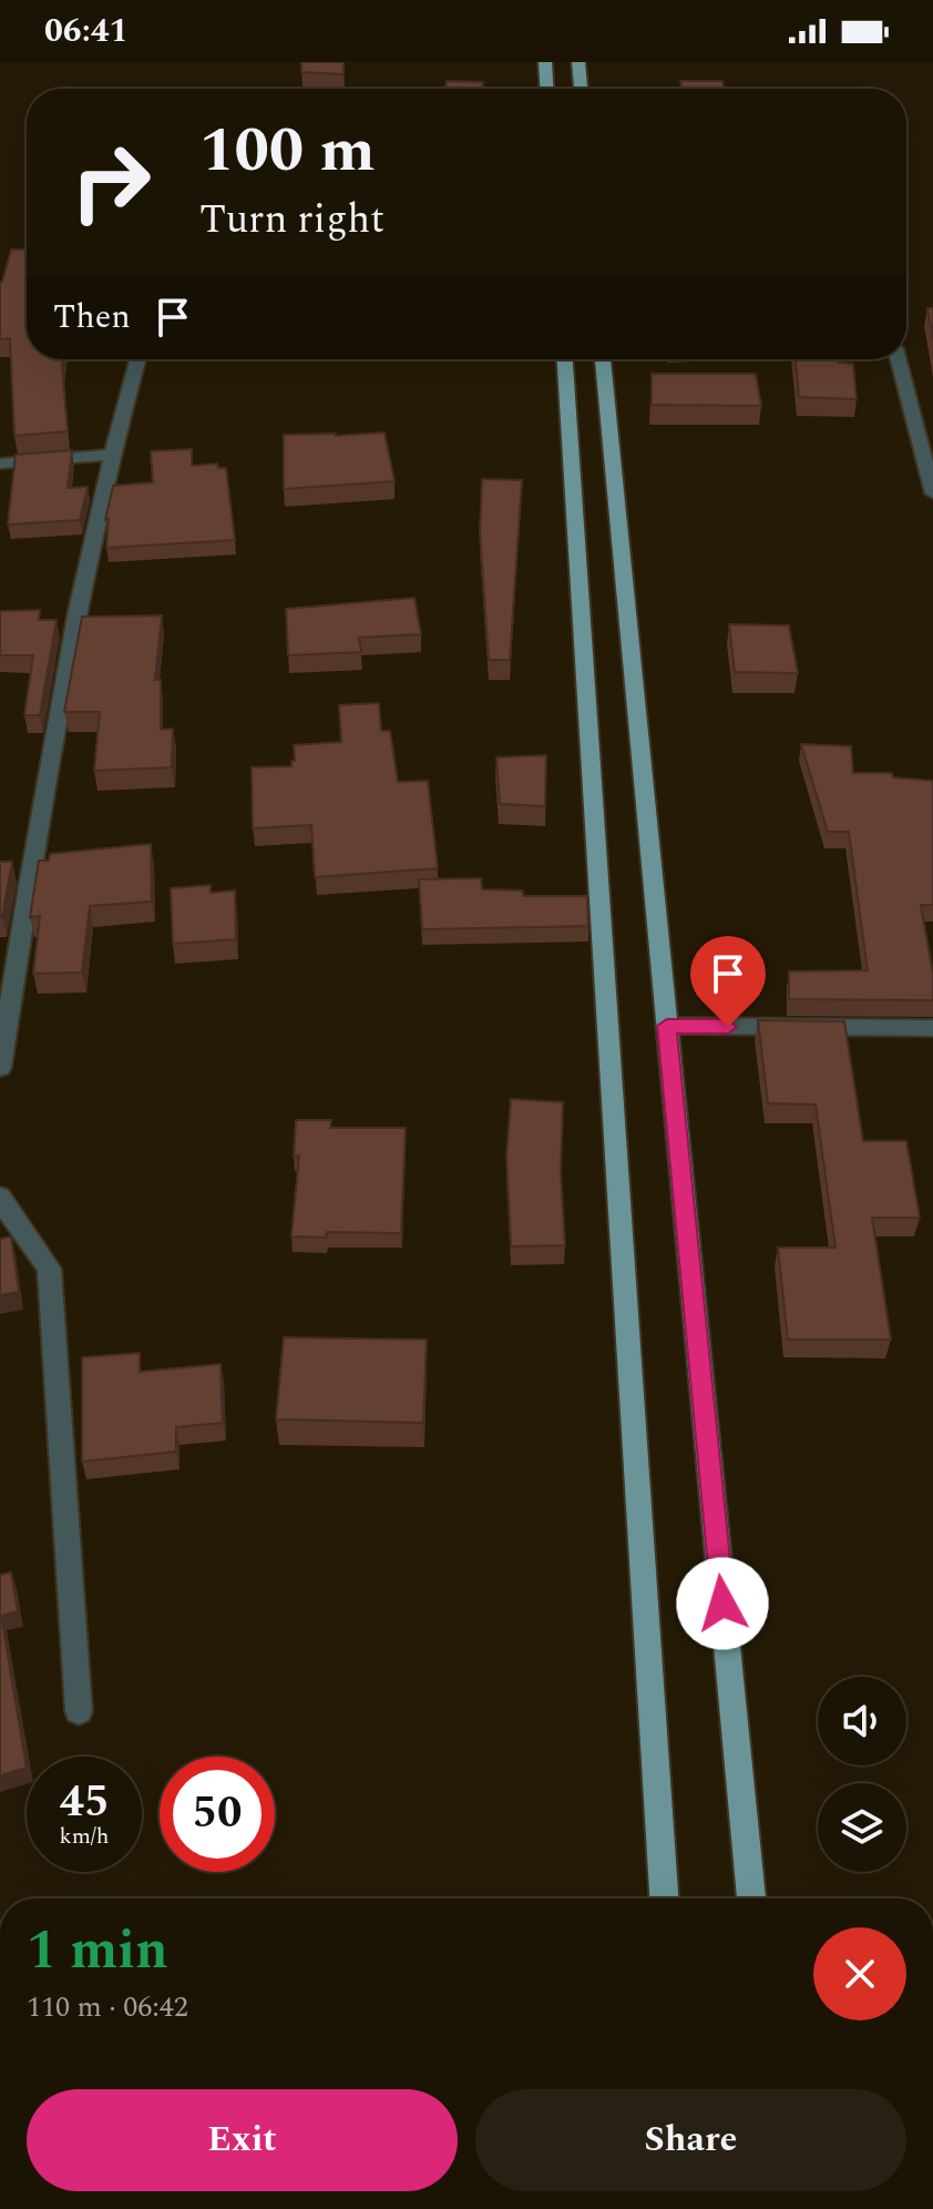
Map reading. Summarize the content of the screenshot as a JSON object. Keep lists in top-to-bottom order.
{
  "page": {
    "status": "06:41",
    "turn": ["100 m", "Turn right"],
    "then": "Then",
    "speed": "45 km/h",
    "limit": "50",
    "heading": ["1 min", "110 m · 06:42"],
    "buttons": ["Exit", "Share"]
  }
}
